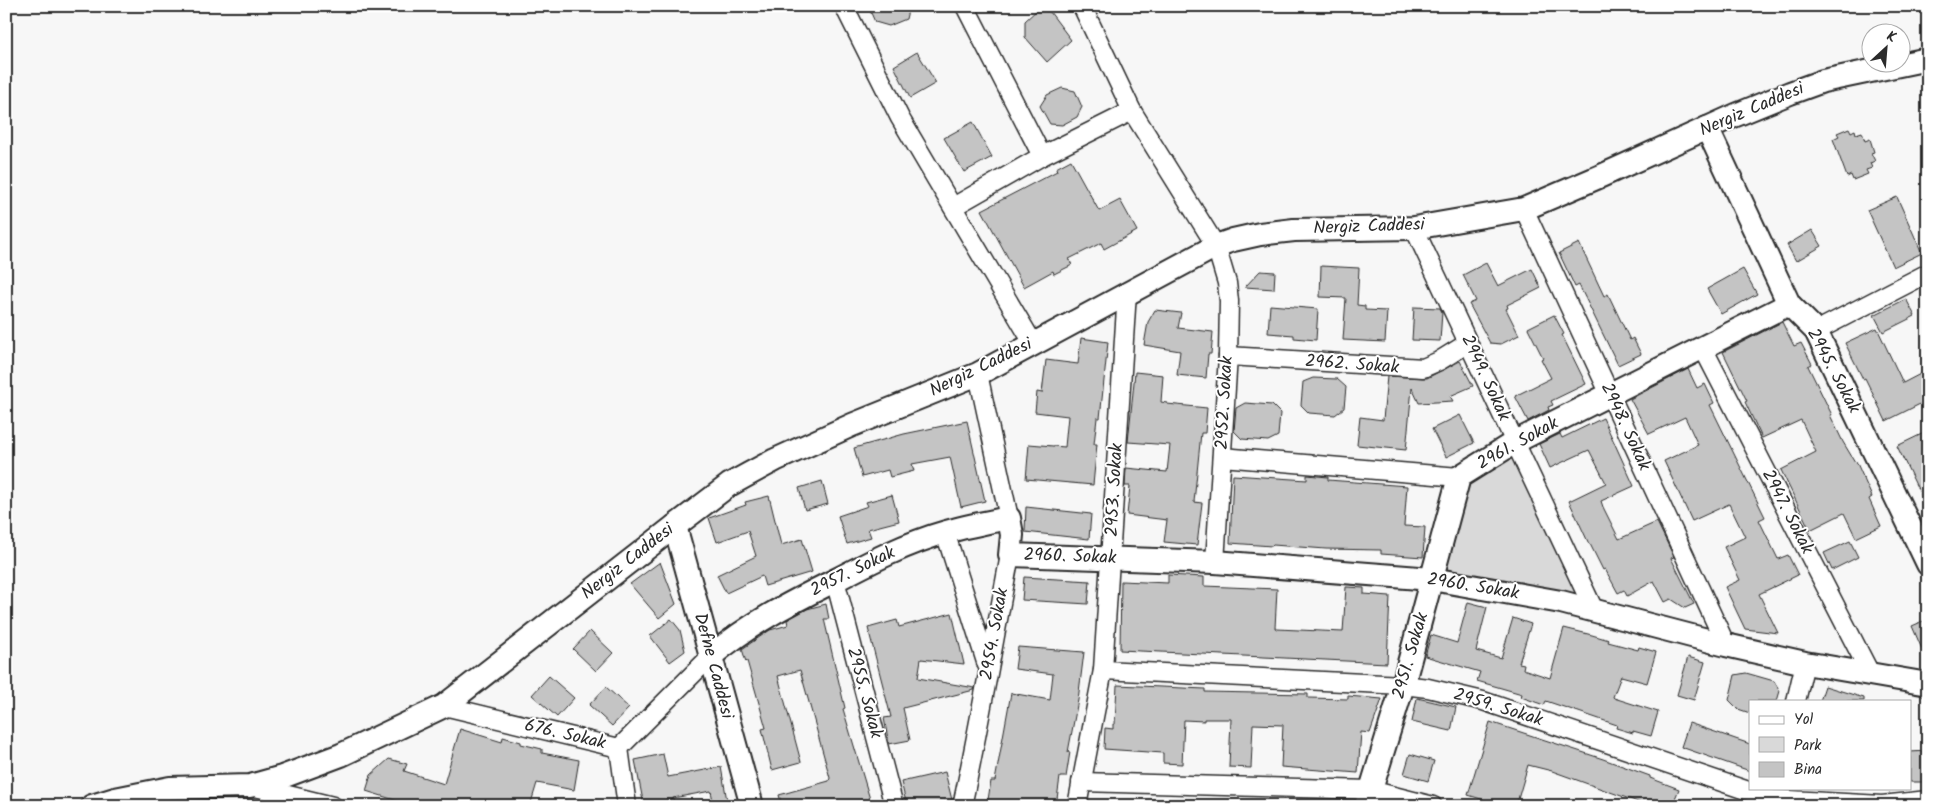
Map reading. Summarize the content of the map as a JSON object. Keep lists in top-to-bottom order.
{
  "streets": {
    "street": [
      "Nergiz Caddesi",
      "2962. Sokak",
      "2945. Sokak",
      "2949. Sokak",
      "2952. Sokak",
      "2948. Sokak",
      "2961. Sokak",
      "2953. Sokak",
      "2947. Sokak",
      "2960. Sokak",
      "2957. Sokak",
      "2954. Sokak",
      "2951. Sokak",
      "Defne Caddesi",
      "2955. Sokak",
      "2959. Sokak",
      "676. Sokak"
    ]
  },
  "crossings": [
    ["Nergiz Caddesi", "2945. Sokak"],
    ["Nergiz Caddesi", "2949. Sokak"],
    ["Nergiz Caddesi", "2952. Sokak"],
    ["Nergiz Caddesi", "2948. Sokak"],
    ["Nergiz Caddesi", "2953. Sokak"],
    ["Nergiz Caddesi", "2954. Sokak"],
    ["Nergiz Caddesi", "Defne Caddesi"],
    ["Nergiz Caddesi", "676. Sokak"],
    ["2962. Sokak", "2949. Sokak"],
    ["2962. Sokak", "2952. Sokak"],
    ["2945. Sokak", "2961. Sokak"],
    ["2949. Sokak", "2961. Sokak"],
    ["2949. Sokak", "2960. Sokak"],
    ["2952. Sokak", "2961. Sokak"],
    ["2952. Sokak", "2960. Sokak"],
    ["2948. Sokak", "2961. Sokak"],
    ["2948. Sokak", "2960. Sokak"],
    ["2961. Sokak", "2947. Sokak"],
    ["2961. Sokak", "2951. Sokak"],
    ["2953. Sokak", "2960. Sokak"],
    ["2953. Sokak", "2959. Sokak"],
    ["2947. Sokak", "2960. Sokak"],
    ["2960. Sokak", "2954. Sokak"],
    ["2960. Sokak", "2951. Sokak"],
    ["2957. Sokak", "2954. Sokak"],
    ["2957. Sokak", "Defne Caddesi"],
    ["2957. Sokak", "2955. Sokak"],
    ["2957. Sokak", "676. Sokak"],
    ["2951. Sokak", "2959. Sokak"],
    ["Defne Caddesi", "676. Sokak"]
  ],
  "legend": ["Yol", "Park", "Bina"],
  "north": "top right"
}
